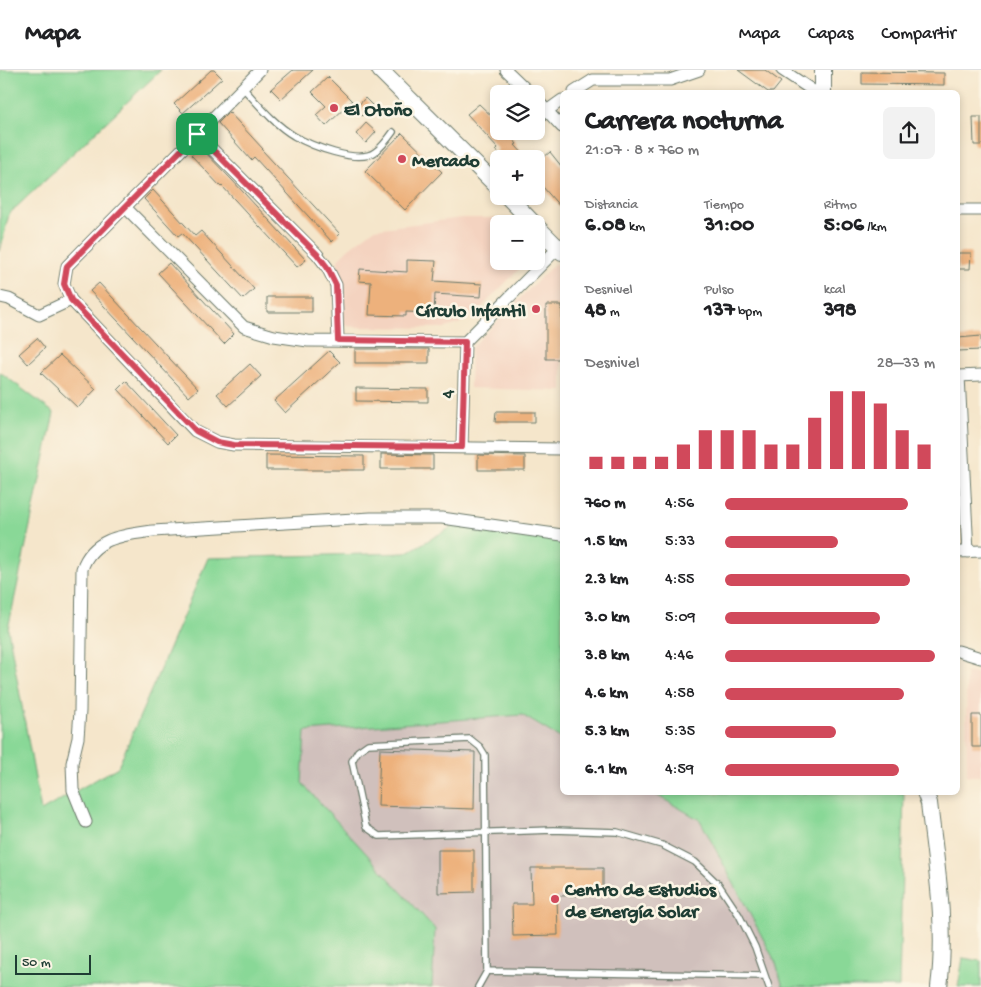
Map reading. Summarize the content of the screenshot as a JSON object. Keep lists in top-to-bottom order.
{
  "streets": {
    "street": ["4"]
  },
  "places": [
    "El Otoño",
    "Mercado",
    "Círculo Infantil",
    "Centro de Estudios de Energía Solar"
  ],
  "scale_bar": "50 m",
  "page": {
    "header": "Mapa",
    "nav": ["Mapa", "Capas", "Compartir"],
    "map_buttons": ["+", "−"],
    "heading": ["Carrera nocturna", "21:07 · 8 × 760 m"],
    "stats": [
      ["Distancia", "6.08 km"],
      ["Tiempo", "31:00"],
      ["Ritmo", "5:06 /km"],
      ["Desnivel", "48 m"],
      ["Pulso", "137 bpm"],
      ["kcal", "398"]
    ],
    "chart": ["Desnivel", "28–33 m"],
    "list": [
      {
        "name": "760 m",
        "note": "4:56"
      },
      {
        "name": "1.5 km",
        "note": "5:33"
      },
      {
        "name": "2.3 km",
        "note": "4:55"
      },
      {
        "name": "3.0 km",
        "note": "5:09"
      },
      {
        "name": "3.8 km",
        "note": "4:46"
      },
      {
        "name": "4.6 km",
        "note": "4:58"
      },
      {
        "name": "5.3 km",
        "note": "5:35"
      },
      {
        "name": "6.1 km",
        "note": "4:59"
      }
    ],
    "scale": "50 m"
  }
}
